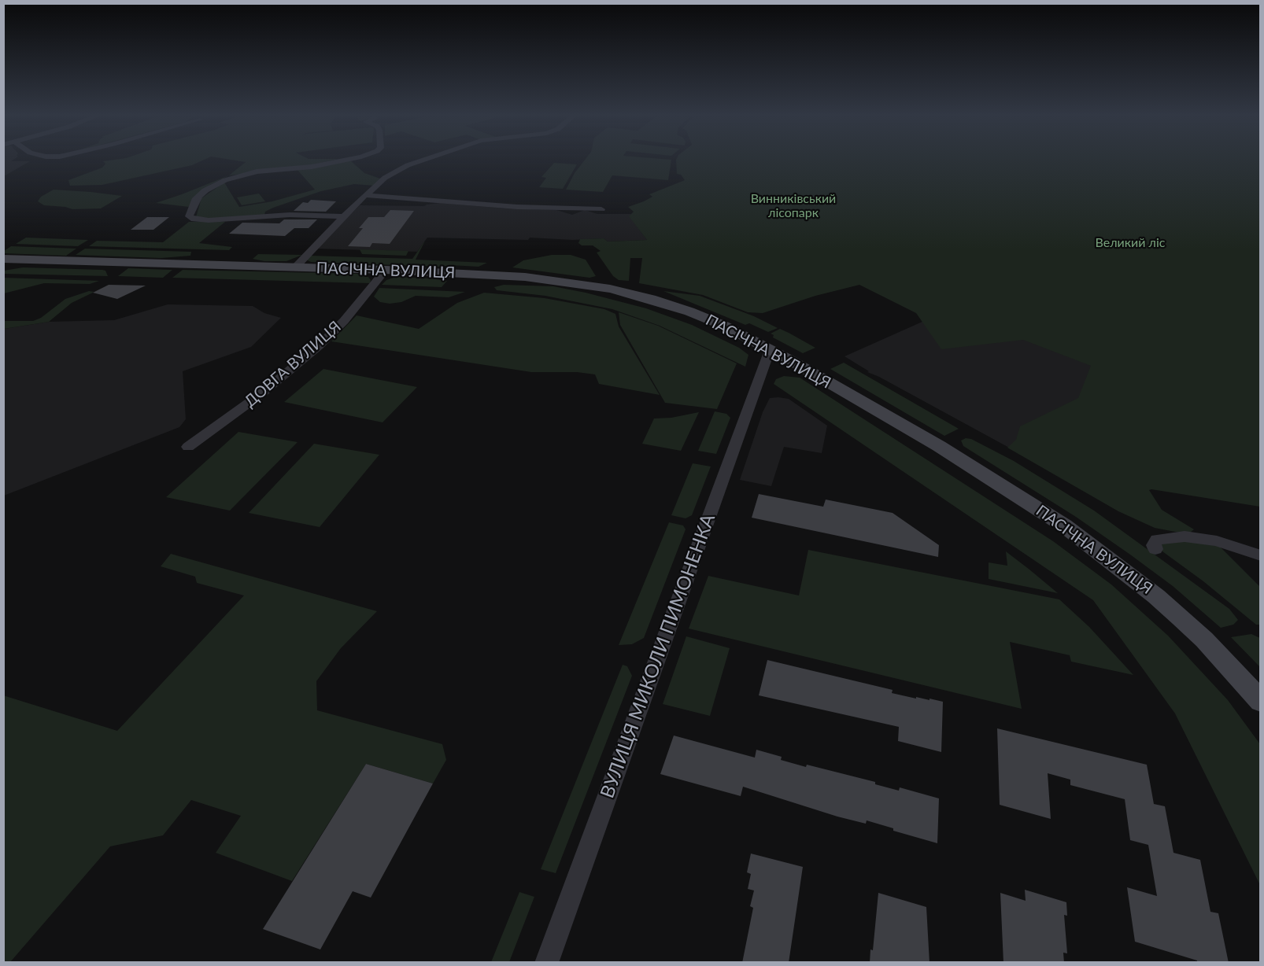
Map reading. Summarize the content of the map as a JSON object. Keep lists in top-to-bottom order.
{
  "streets": {
    "main road": ["ПАСІЧНА ВУЛИЦЯ"],
    "street": ["ДОВГА ВУЛИЦЯ", "ВУЛИЦЯ МИКОЛИ ПИМОНЕНКА"]
  },
  "crossings": [
    ["ПАСІЧНА ВУЛИЦЯ", "ДОВГА ВУЛИЦЯ"],
    ["ПАСІЧНА ВУЛИЦЯ", "ВУЛИЦЯ МИКОЛИ ПИМОНЕНКА"]
  ],
  "parks": ["Винниківський лісопарк", "Великий ліс"]
}
